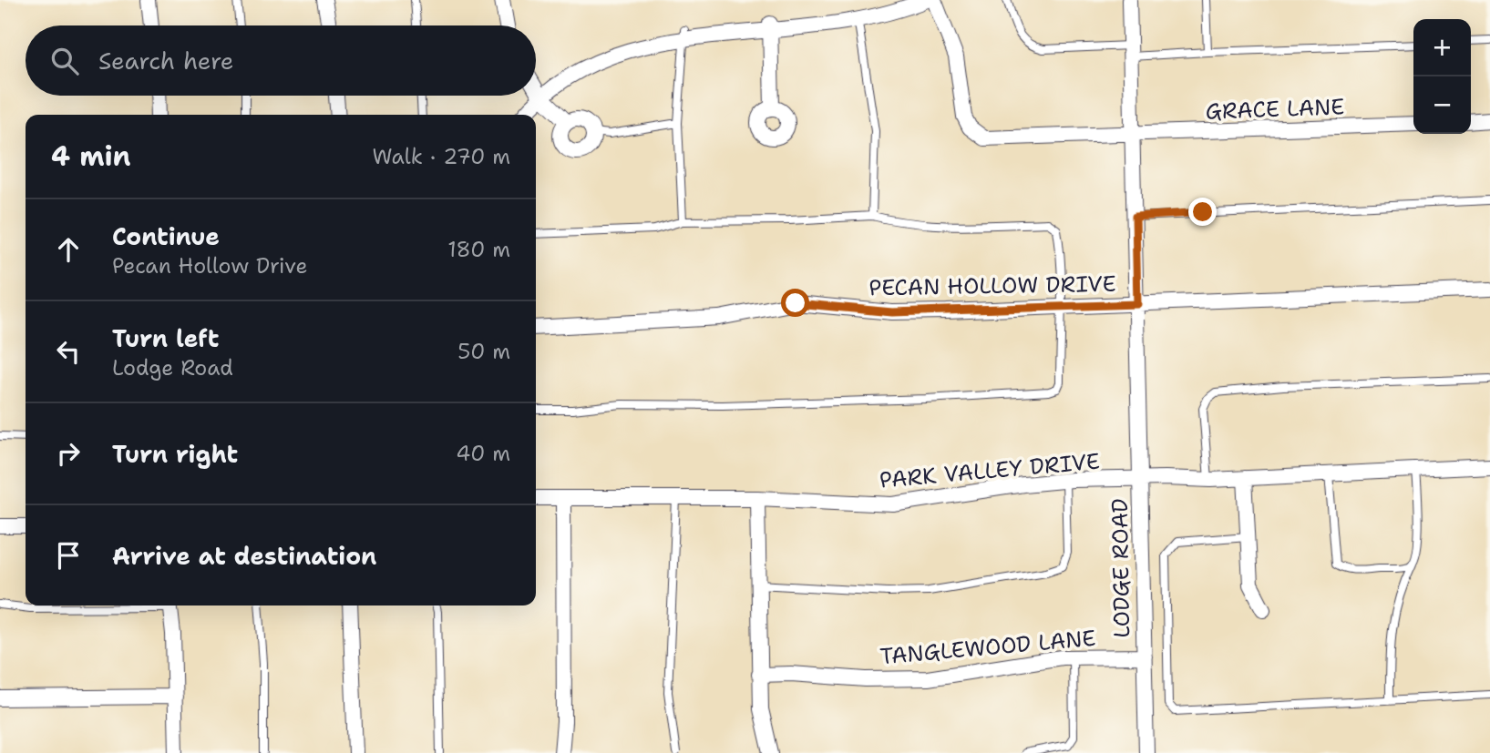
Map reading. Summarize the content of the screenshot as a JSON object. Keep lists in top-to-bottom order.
{
  "streets": {
    "street": [
      "GRACE LANE",
      "PECAN HOLLOW DRIVE",
      "PARK VALLEY DRIVE",
      "LODGE ROAD",
      "TANGLEWOOD LANE"
    ]
  },
  "crossings": [
    ["GRACE LANE", "LODGE ROAD"],
    ["PECAN HOLLOW DRIVE", "LODGE ROAD"],
    ["PARK VALLEY DRIVE", "LODGE ROAD"],
    ["LODGE ROAD", "TANGLEWOOD LANE"]
  ],
  "page": {
    "map_buttons": ["+", "−"],
    "search": "Search here",
    "heading": ["4 min", "Walk · 270 m"],
    "list": [
      ["Continue", "Pecan Hollow Drive", "180 m"],
      ["Turn left", "Lodge Road", "50 m"],
      ["Turn right", "40 m"],
      "Arrive at destination"
    ]
  }
}
